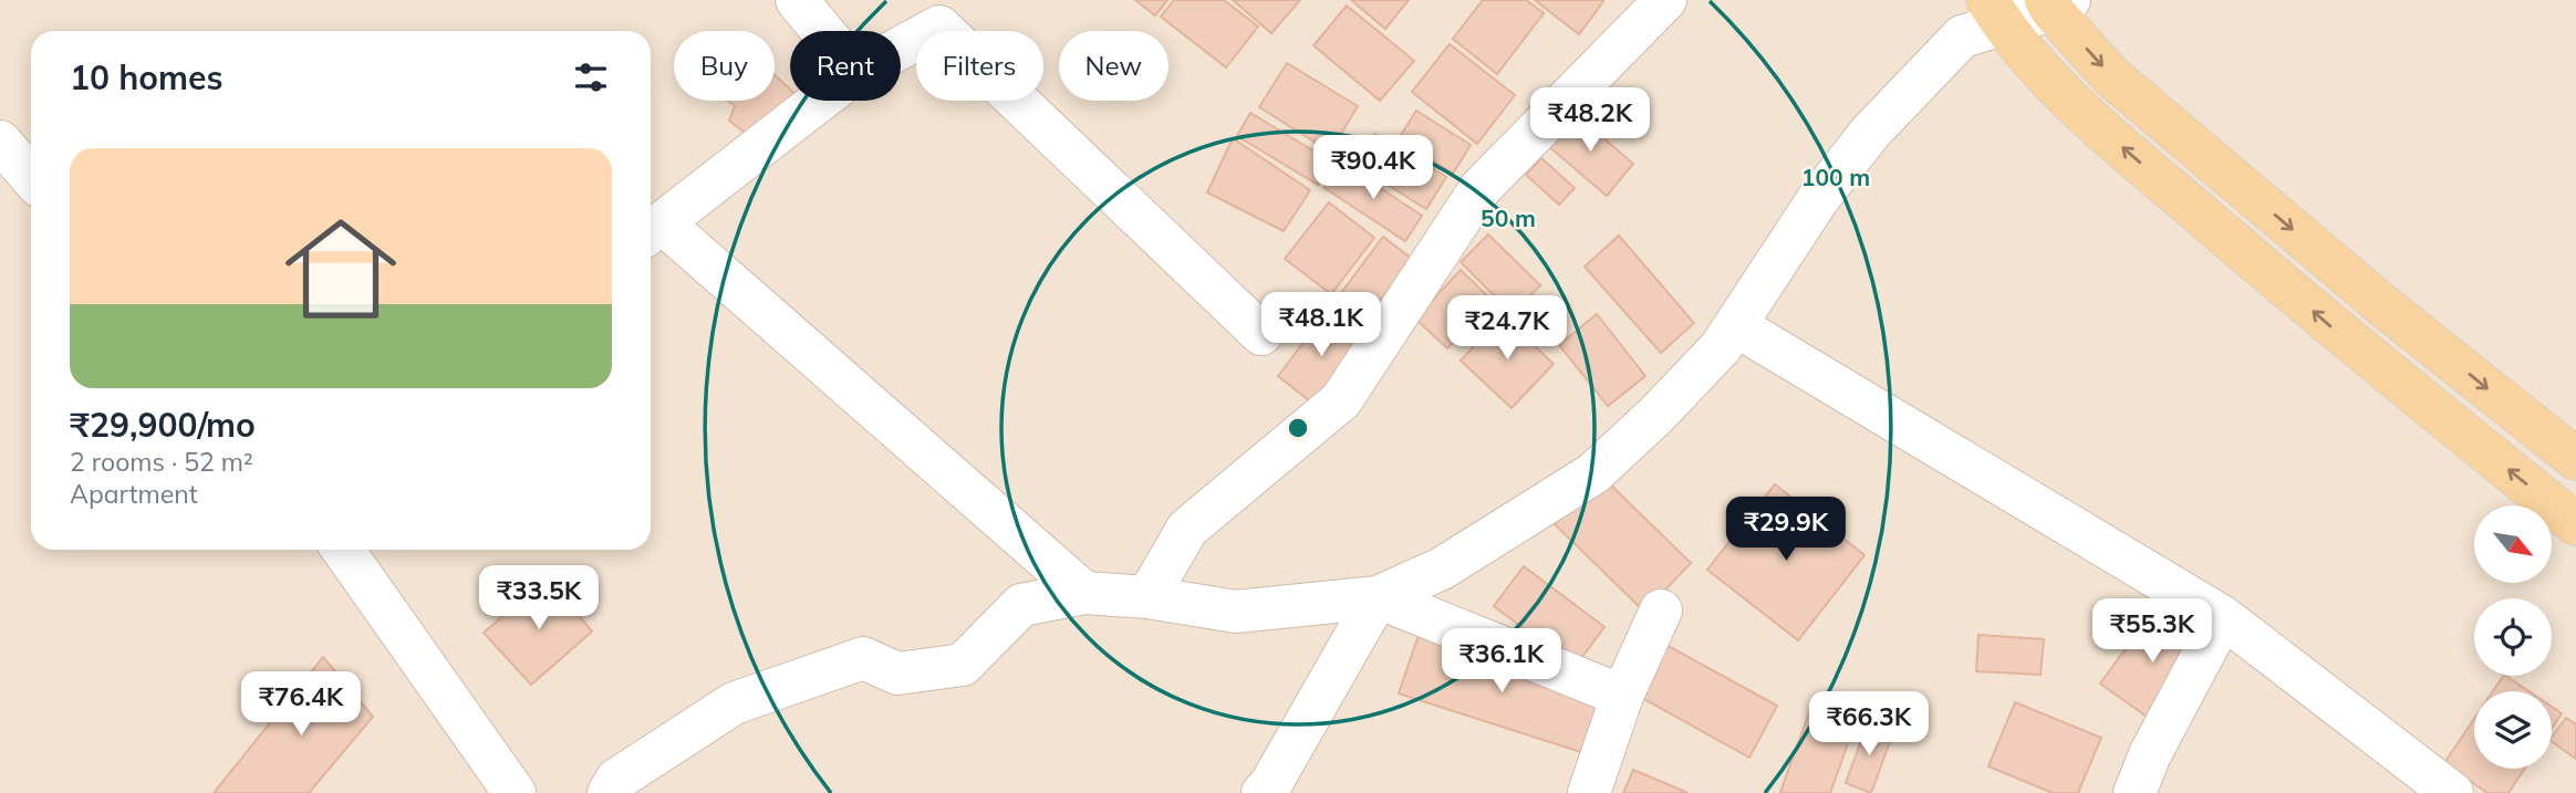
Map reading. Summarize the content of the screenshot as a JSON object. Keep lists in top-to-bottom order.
{
  "north": "bottom right",
  "page": {
    "chip": [
      "Buy",
      "Rent",
      "Filters",
      "New"
    ],
    "heading": "10 homes",
    "price": [
      "₹48.2K",
      "₹90.4K",
      "₹48.1K",
      "₹24.7K",
      "₹29.9K",
      "₹33.5K",
      "₹55.3K",
      "₹36.1K",
      "₹76.4K",
      "₹66.3K"
    ],
    "list": [
      {
        "name": "₹29,900/mo",
        "note": "2 rooms · 52 m² · Apartment"
      }
    ]
  },
  "rings": ["100 m", "50 m"]
}
